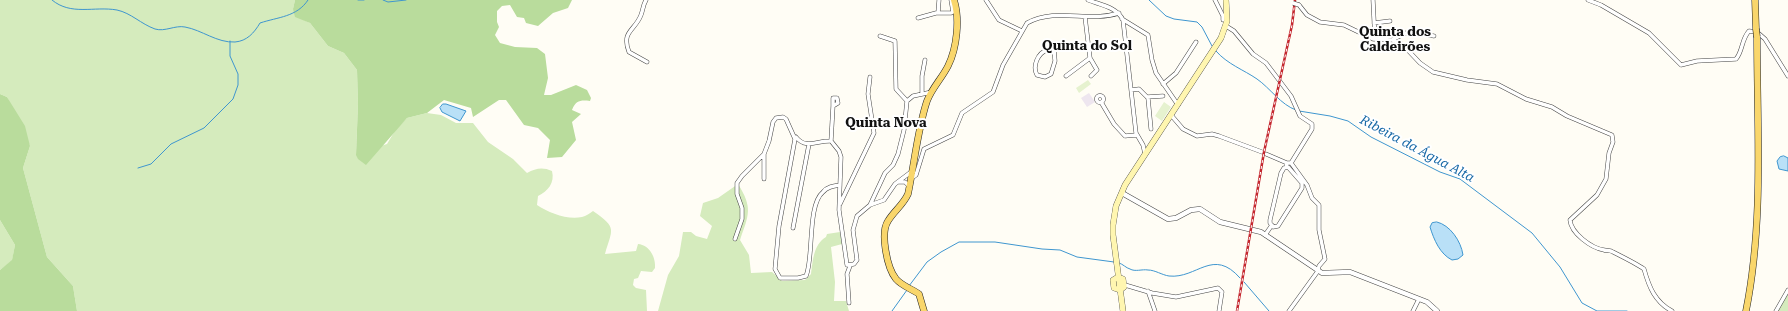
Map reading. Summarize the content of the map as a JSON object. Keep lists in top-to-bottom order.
{
  "districts": ["Quinta dos Caldeirões", "Quinta do Sol", "Quinta Nova"],
  "water": ["Ribeira da Água Alta"]
}
